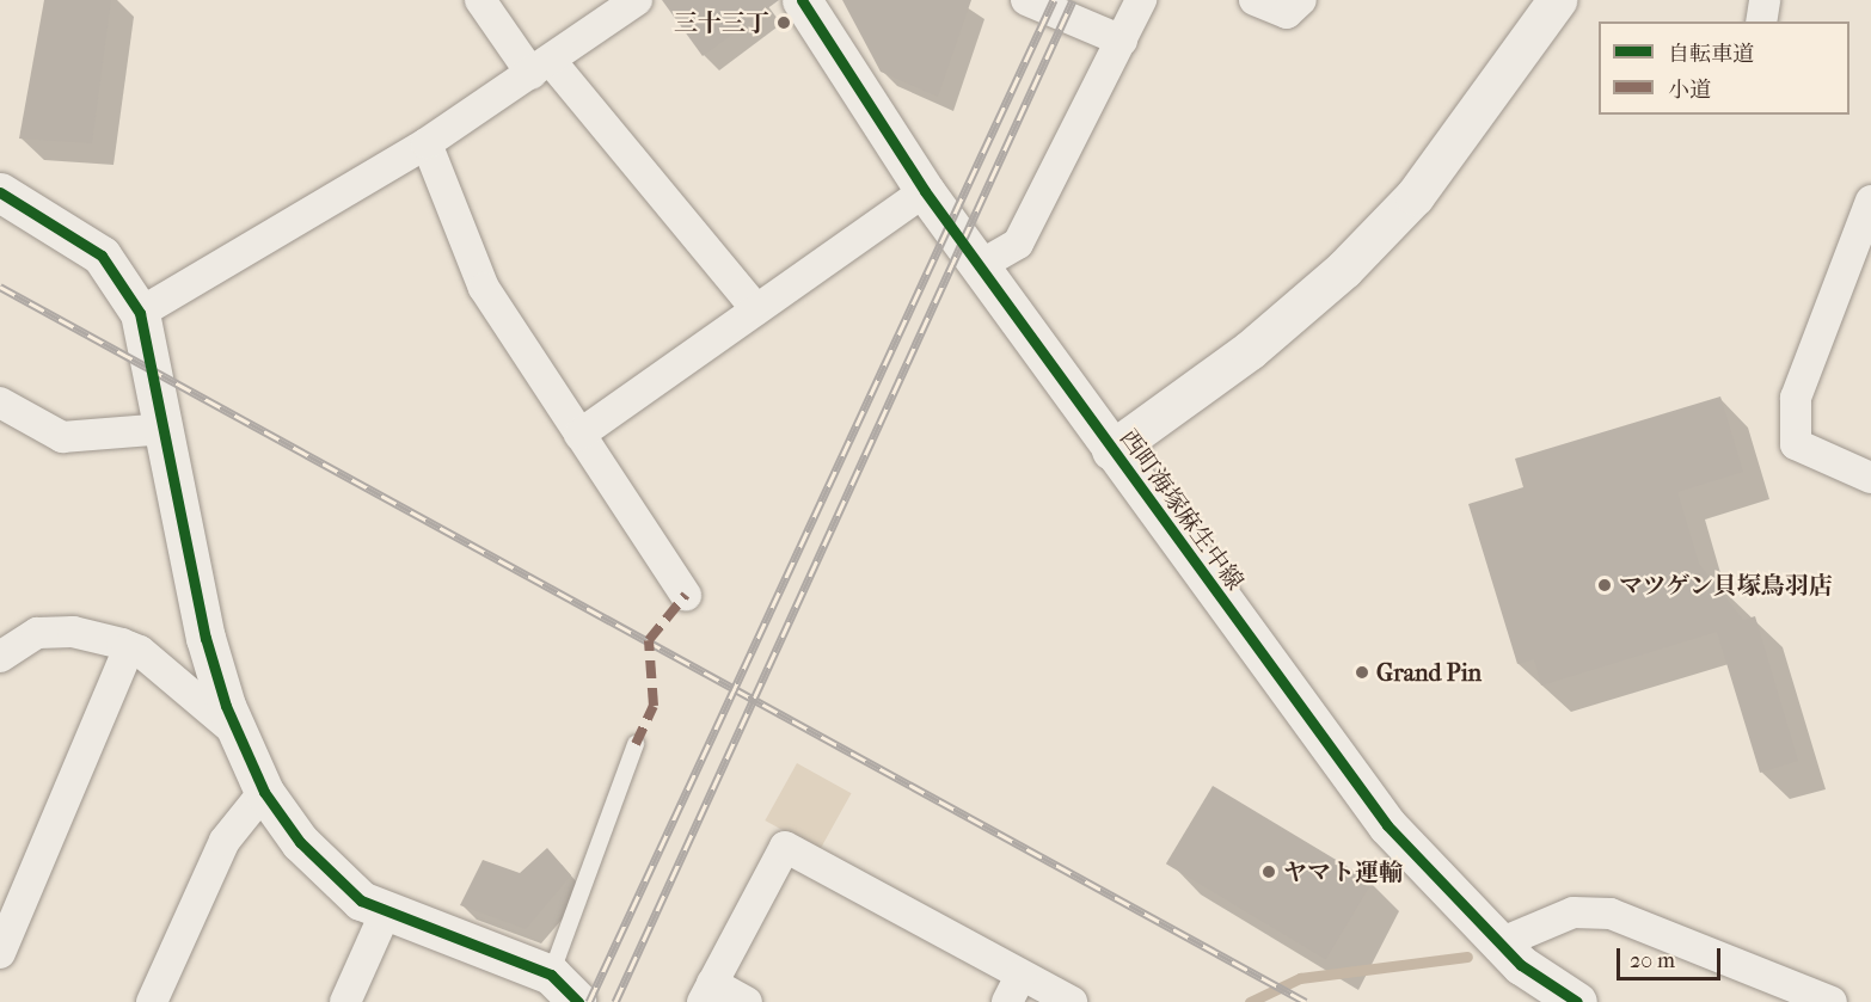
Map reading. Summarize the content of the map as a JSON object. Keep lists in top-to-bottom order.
{
  "streets": {
    "street": ["西町海塚麻生中線"]
  },
  "places": [
    "三十三丁",
    "マツゲン貝塚鳥羽店",
    "Grand Pin",
    "ヤマト運輸"
  ],
  "legend": ["自転車道", "小道"],
  "scale_bar": "20 m"
}
